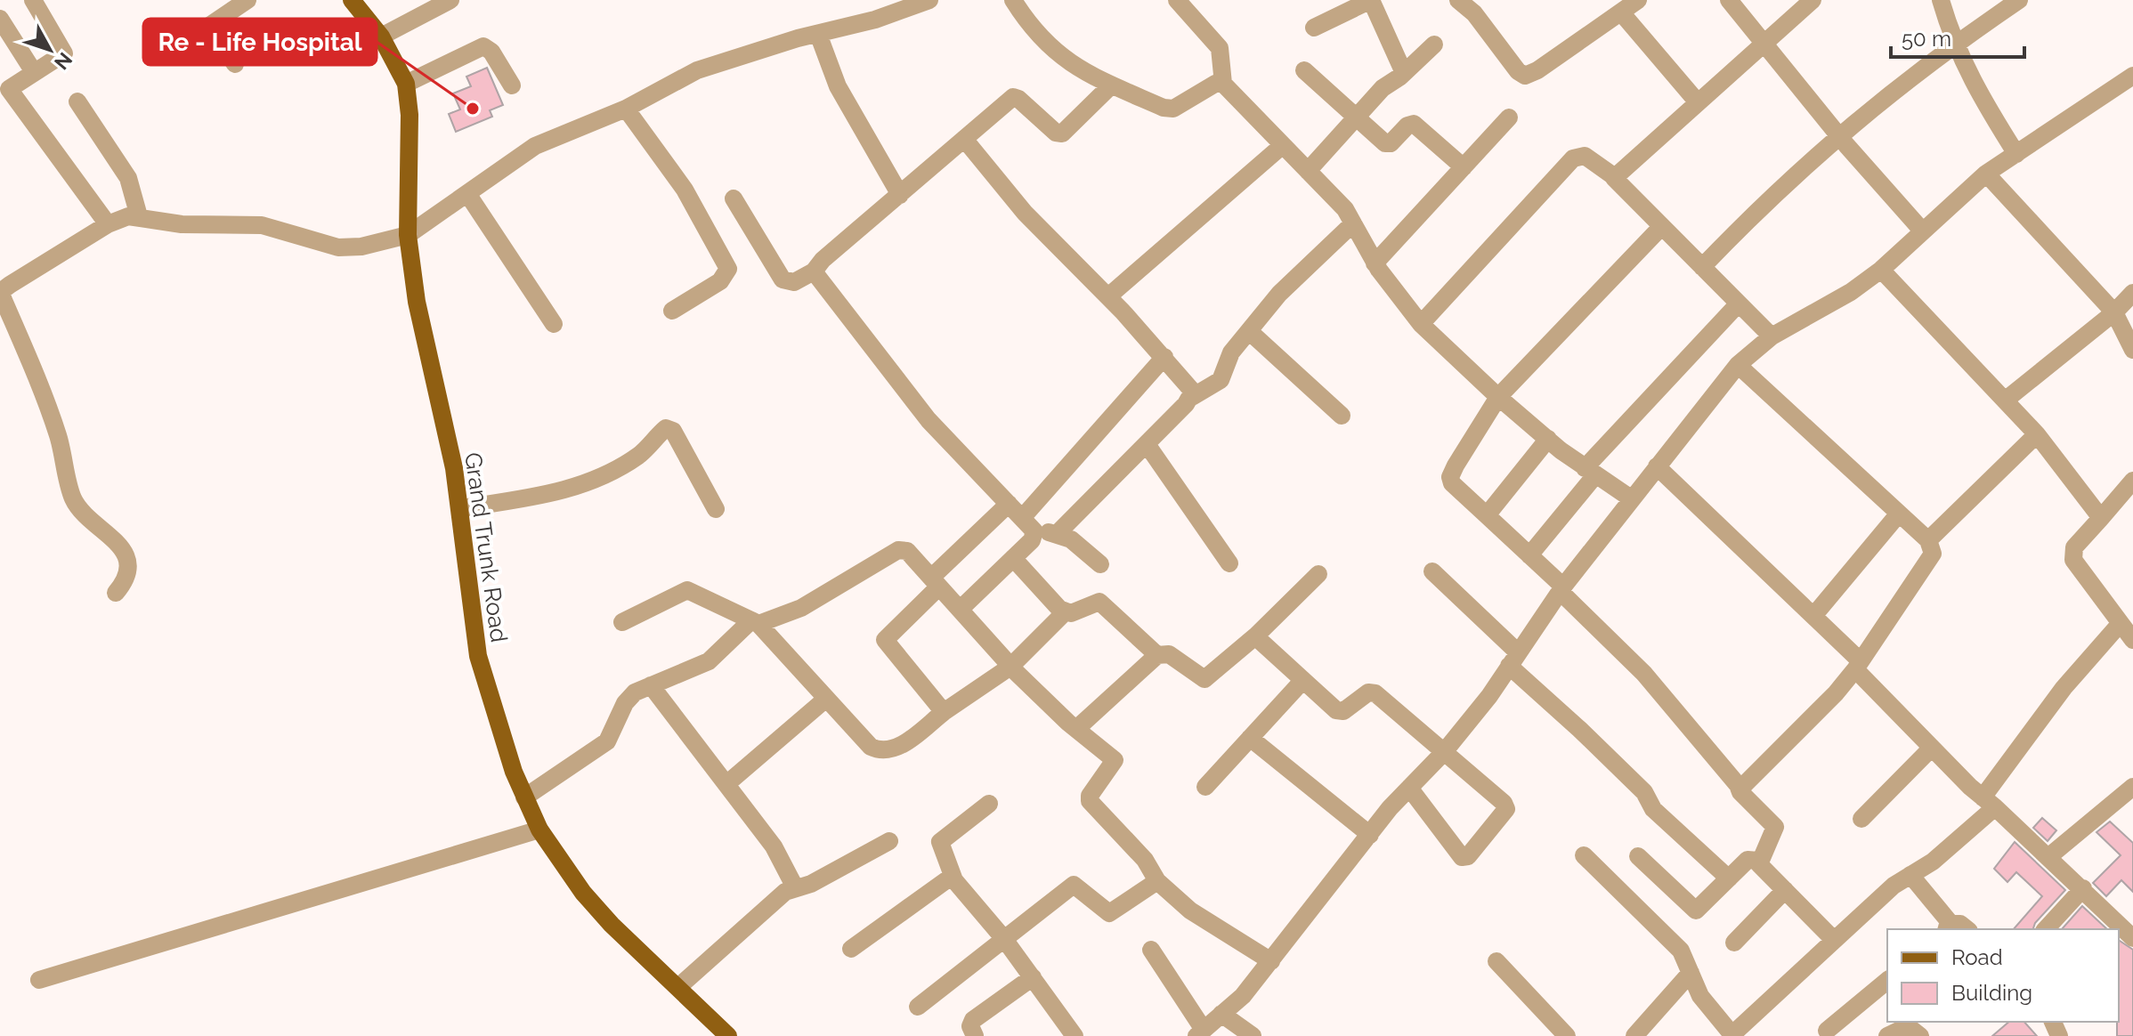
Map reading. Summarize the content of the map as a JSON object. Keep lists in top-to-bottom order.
{
  "streets": {
    "main road": ["Grand Trunk Road"]
  },
  "places": ["Re - Life Hospital"],
  "legend": ["Road", "Building"],
  "scale_bar": "50 m",
  "north": "bottom right"
}
